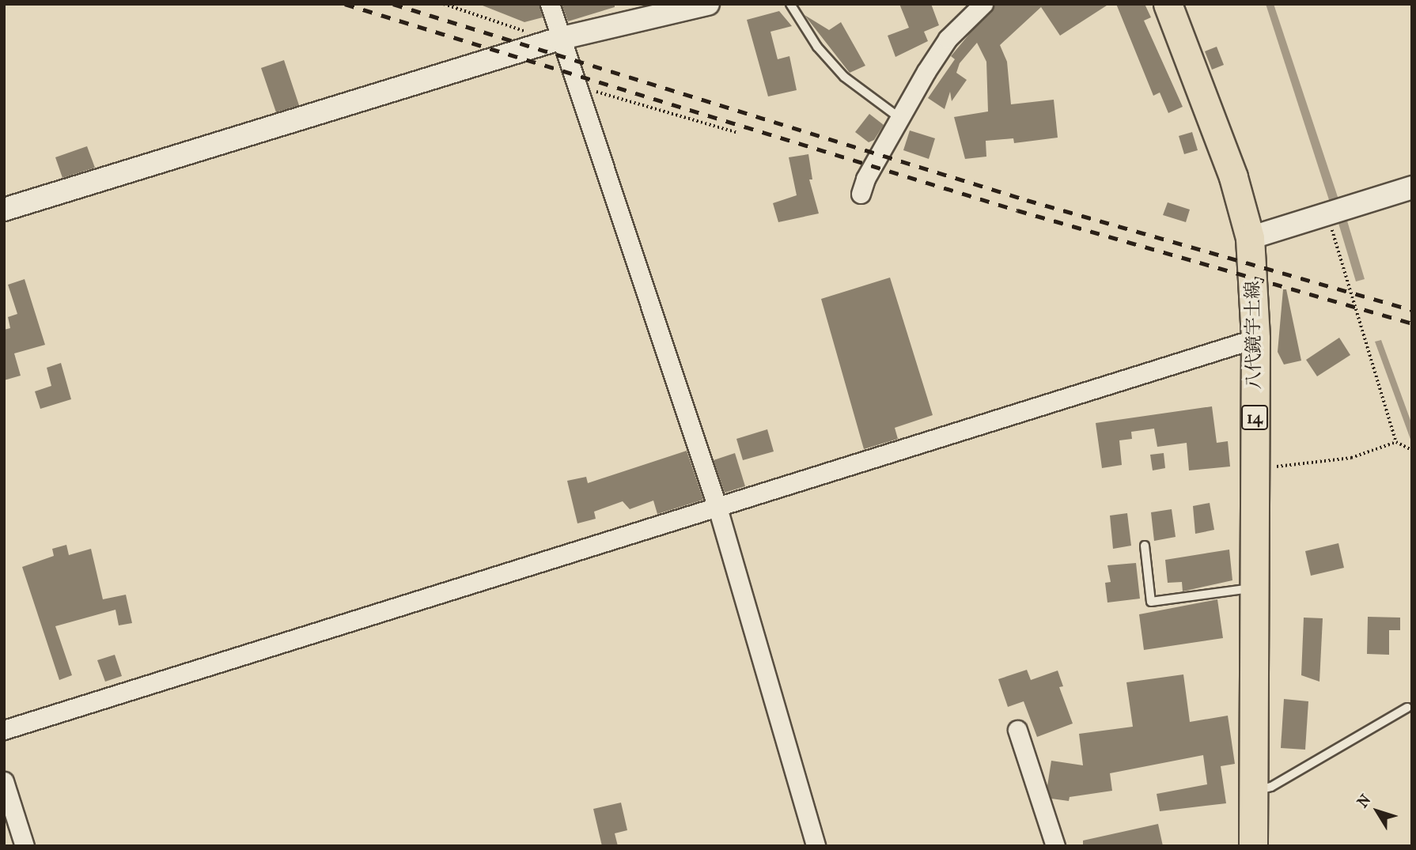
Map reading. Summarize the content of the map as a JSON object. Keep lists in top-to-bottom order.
{
  "streets": {
    "main road": ["八代鏡宇土線", "14"]
  },
  "north": "top left"
}
